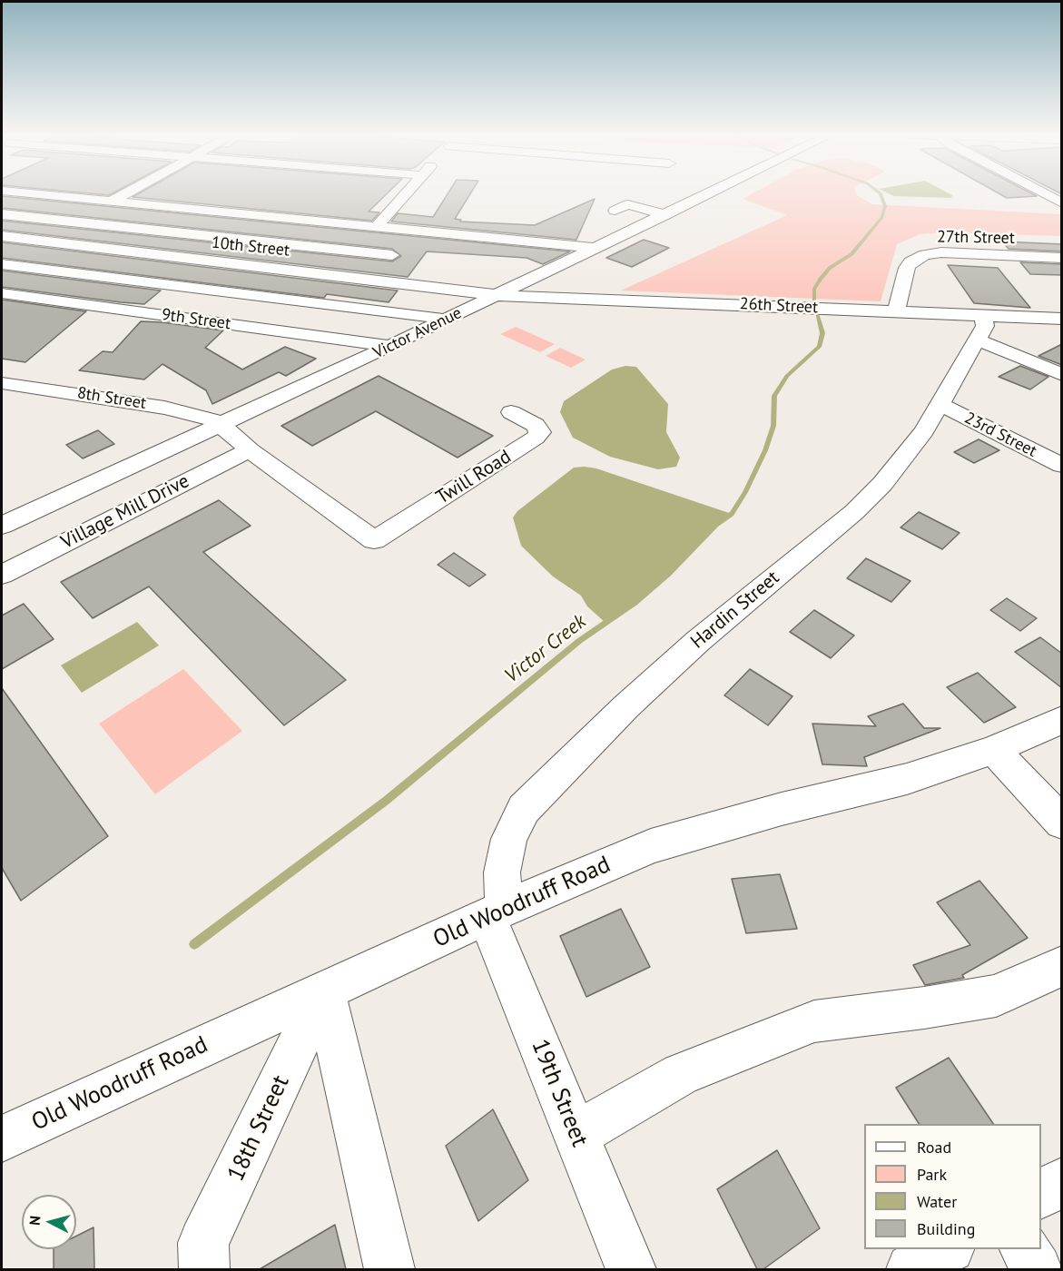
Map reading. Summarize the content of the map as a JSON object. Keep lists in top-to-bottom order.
{
  "streets": {
    "street": [
      "27th Street",
      "10th Street",
      "26th Street",
      "9th Street",
      "Victor Avenue",
      "8th Street",
      "23rd Street",
      "Twill Road",
      "Village Mill Drive",
      "Hardin Street",
      "Old Woodruff Road",
      "19th Street",
      "18th Street"
    ]
  },
  "crossings": [
    ["27th Street", "26th Street"],
    ["10th Street", "26th Street"],
    ["10th Street", "Victor Avenue"],
    ["26th Street", "Victor Avenue"],
    ["26th Street", "Hardin Street"],
    ["9th Street", "Victor Avenue"],
    ["Victor Avenue", "8th Street"],
    ["23rd Street", "Hardin Street"],
    ["Twill Road", "Village Mill Drive"],
    ["Hardin Street", "Old Woodruff Road"],
    ["Hardin Street", "19th Street"],
    ["Old Woodruff Road", "19th Street"],
    ["Old Woodruff Road", "18th Street"]
  ],
  "water": ["Victor Creek"],
  "legend": [
    "Road",
    "Park",
    "Water",
    "Building"
  ],
  "north": "left"
}
